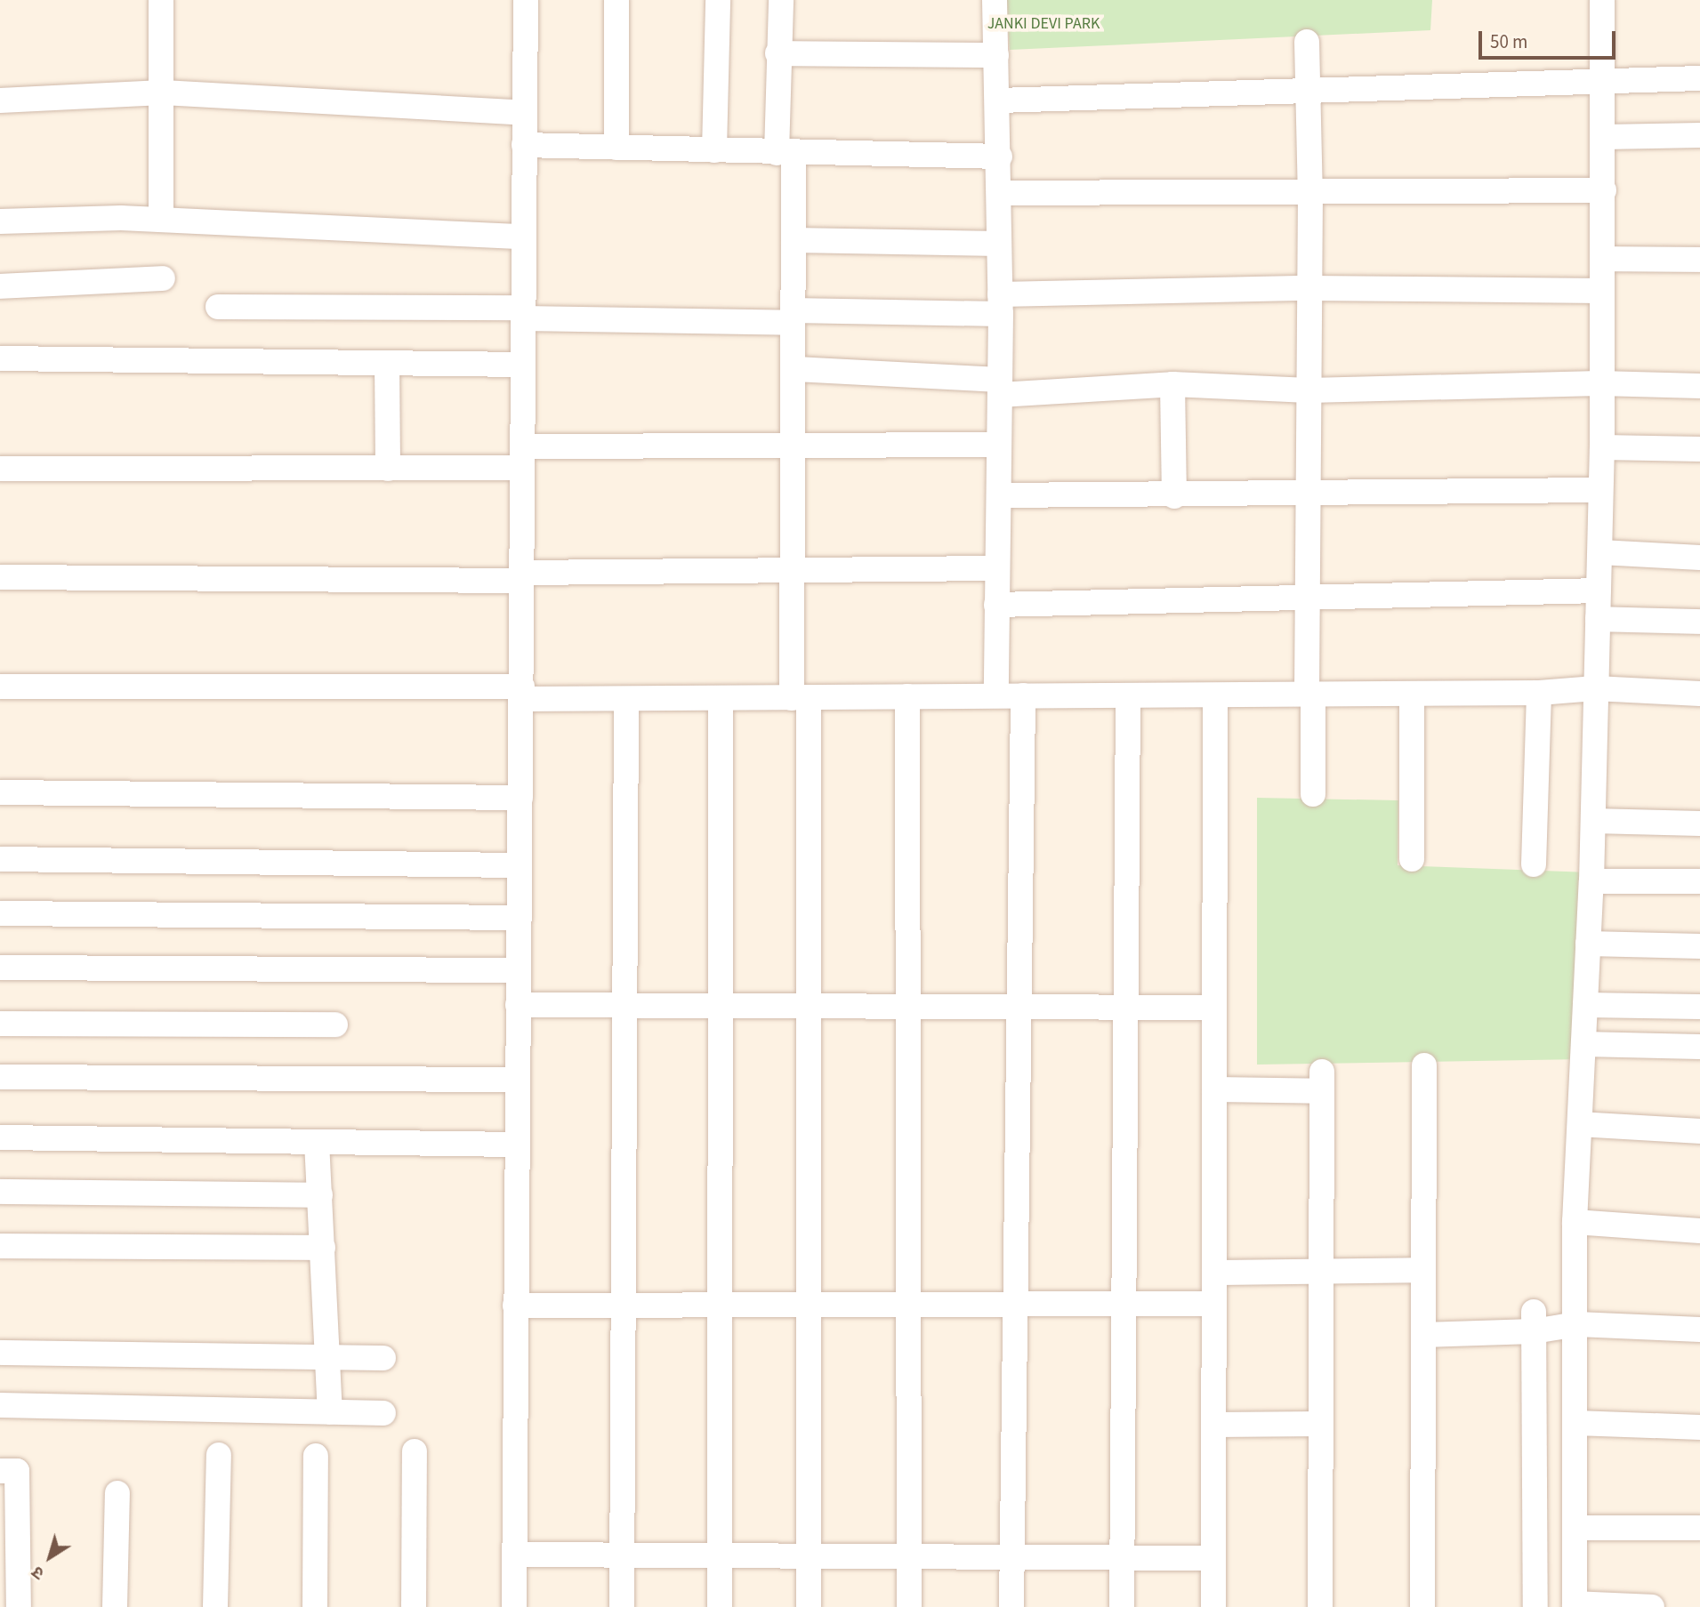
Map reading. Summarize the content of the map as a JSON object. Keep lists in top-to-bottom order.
{
  "parks": ["JANKI DEVI PARK"],
  "scale_bar": "50 m",
  "north": "bottom left"
}
